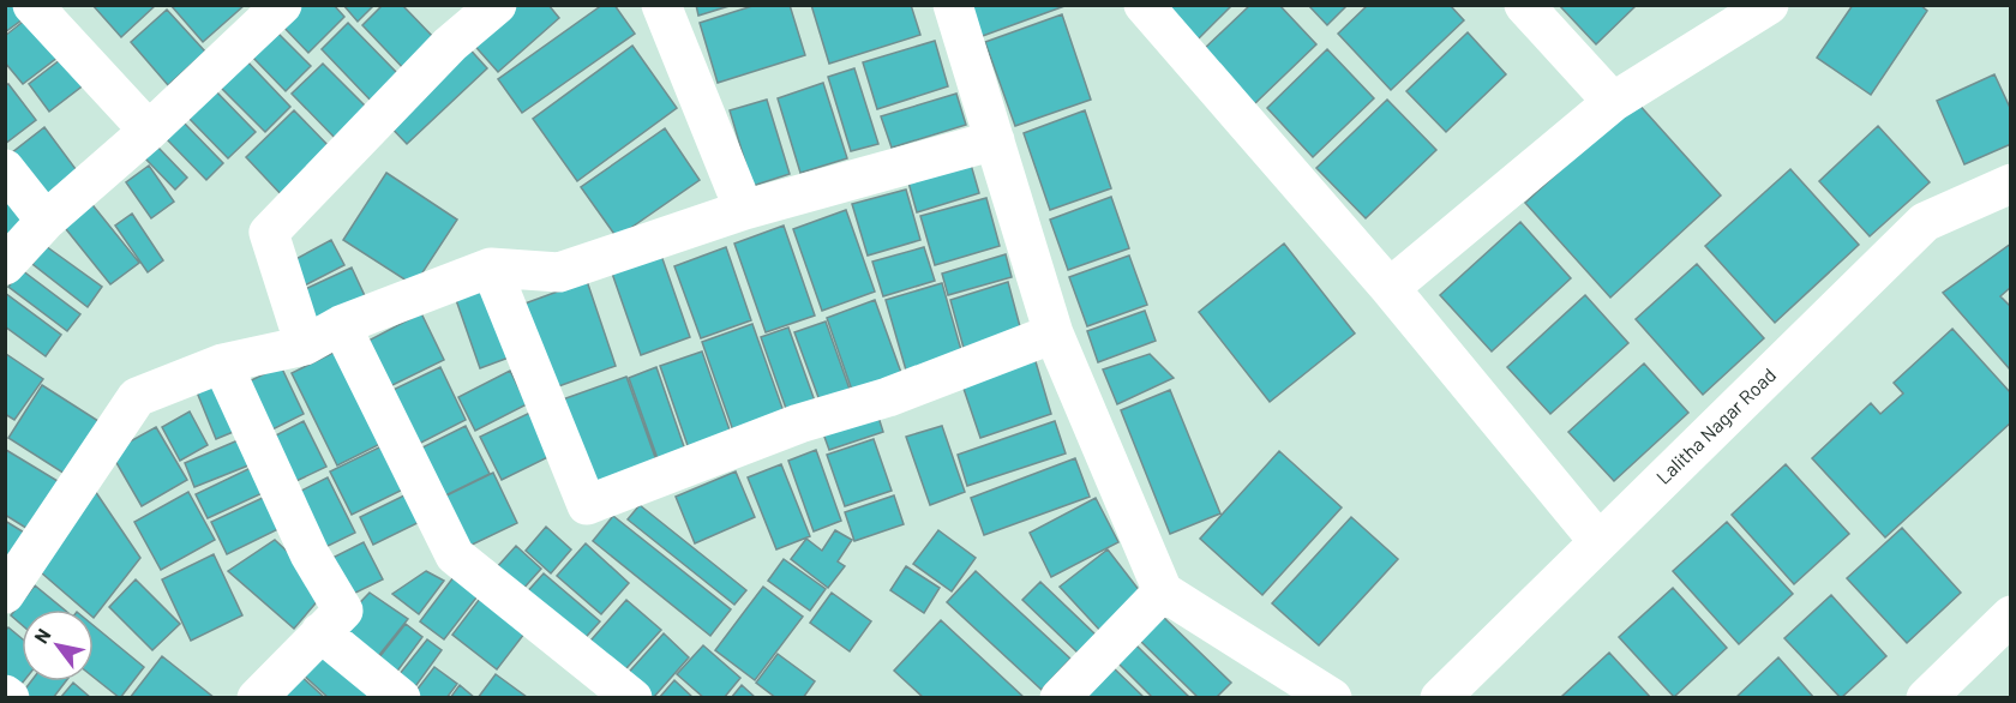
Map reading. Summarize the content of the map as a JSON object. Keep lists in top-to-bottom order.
{
  "streets": {
    "street": ["Lalitha Nagar Road"]
  },
  "north": "top left"
}
